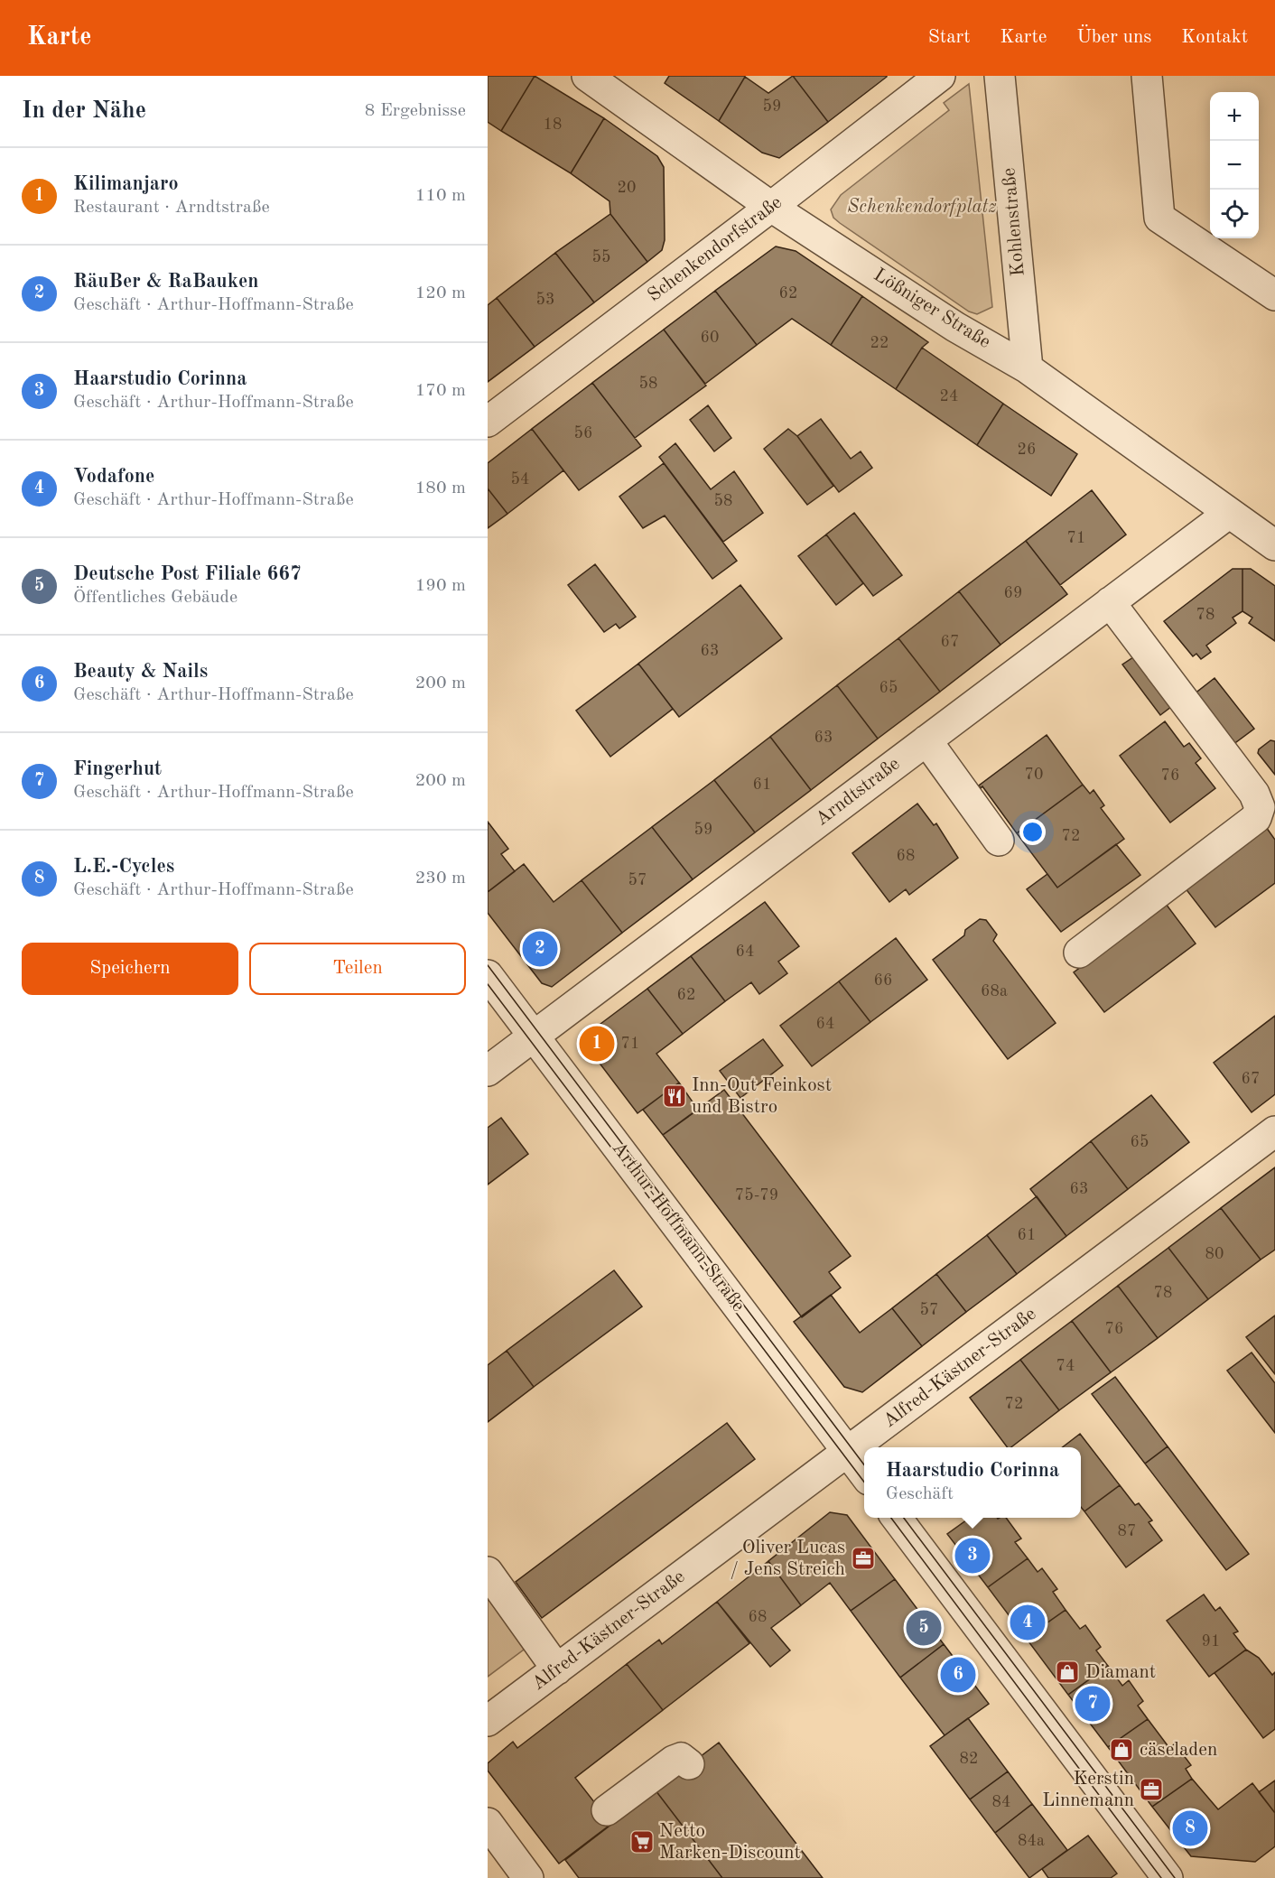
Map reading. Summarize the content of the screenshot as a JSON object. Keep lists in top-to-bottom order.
{
  "streets": {
    "street": [
      "Kohlenstraße",
      "Schenkendorfstraße",
      "Lößniger Straße",
      "Arndtstraße",
      "Arthur-Hoffmann-Straße",
      "Alfred-Kästner-Straße"
    ]
  },
  "crossings": [
    ["Kohlenstraße", "Lößniger Straße"],
    ["Schenkendorfstraße", "Lößniger Straße"],
    ["Lößniger Straße", "Arndtstraße"],
    ["Arndtstraße", "Arthur-Hoffmann-Straße"],
    ["Arthur-Hoffmann-Straße", "Alfred-Kästner-Straße"]
  ],
  "parks": ["Schenkendorfplatz"],
  "places": {
    "restaurant": ["Inn-Out Feinkost und Bistro"],
    "office": ["Oliver Lucas / Jens Streich", "Kerstin Linnemann"],
    "shop": ["Diamant", "cäseladen"],
    "supermarket": ["Netto Marken-Discount"]
  },
  "house_numbers": [
    "59",
    "18",
    "20",
    "55",
    "62",
    "53",
    "60",
    "22",
    "58",
    "24",
    "56",
    "26",
    "54",
    "58",
    "71",
    "69",
    "78",
    "67",
    "63",
    "65",
    "63",
    "70",
    "76",
    "61",
    "59",
    "72",
    "68",
    "57",
    "64",
    "66",
    "68a",
    "62",
    "64",
    "71",
    "67",
    "65",
    "63",
    "75-79",
    "61",
    "80",
    "78",
    "57",
    "76",
    "74",
    "72",
    "87",
    "68",
    "91",
    "82",
    "84",
    "84a"
  ],
  "page": {
    "header": "Karte",
    "nav": [
      "Start",
      "Karte",
      "Über uns",
      "Kontakt"
    ],
    "heading": ["In der Nähe", "8 Ergebnisse"],
    "map_buttons": ["+", "−"],
    "list": [
      {
        "mark": "1",
        "name": "Kilimanjaro",
        "note": "Restaurant · Arndtstraße",
        "value": "110 m"
      },
      {
        "mark": "2",
        "name": "RäuBer & RaBauken",
        "note": "Geschäft · Arthur-Hoffmann-Straße",
        "value": "120 m"
      },
      {
        "mark": "3",
        "name": "Haarstudio Corinna",
        "note": "Geschäft · Arthur-Hoffmann-Straße",
        "value": "170 m"
      },
      {
        "mark": "4",
        "name": "Vodafone",
        "note": "Geschäft · Arthur-Hoffmann-Straße",
        "value": "180 m"
      },
      {
        "mark": "5",
        "name": "Deutsche Post Filiale 667",
        "note": "Öffentliches Gebäude",
        "value": "190 m"
      },
      {
        "mark": "6",
        "name": "Beauty & Nails",
        "note": "Geschäft · Arthur-Hoffmann-Straße",
        "value": "200 m"
      },
      {
        "mark": "7",
        "name": "Fingerhut",
        "note": "Geschäft · Arthur-Hoffmann-Straße",
        "value": "200 m"
      },
      {
        "mark": "8",
        "name": "L.E.-Cycles",
        "note": "Geschäft · Arthur-Hoffmann-Straße",
        "value": "230 m"
      }
    ],
    "buttons": ["Speichern", "Teilen"],
    "pins": [
      "2",
      "1",
      "3",
      "4",
      "5",
      "6",
      "7",
      "8"
    ],
    "popup": ["Haarstudio Corinna", "Geschäft"]
  }
}
